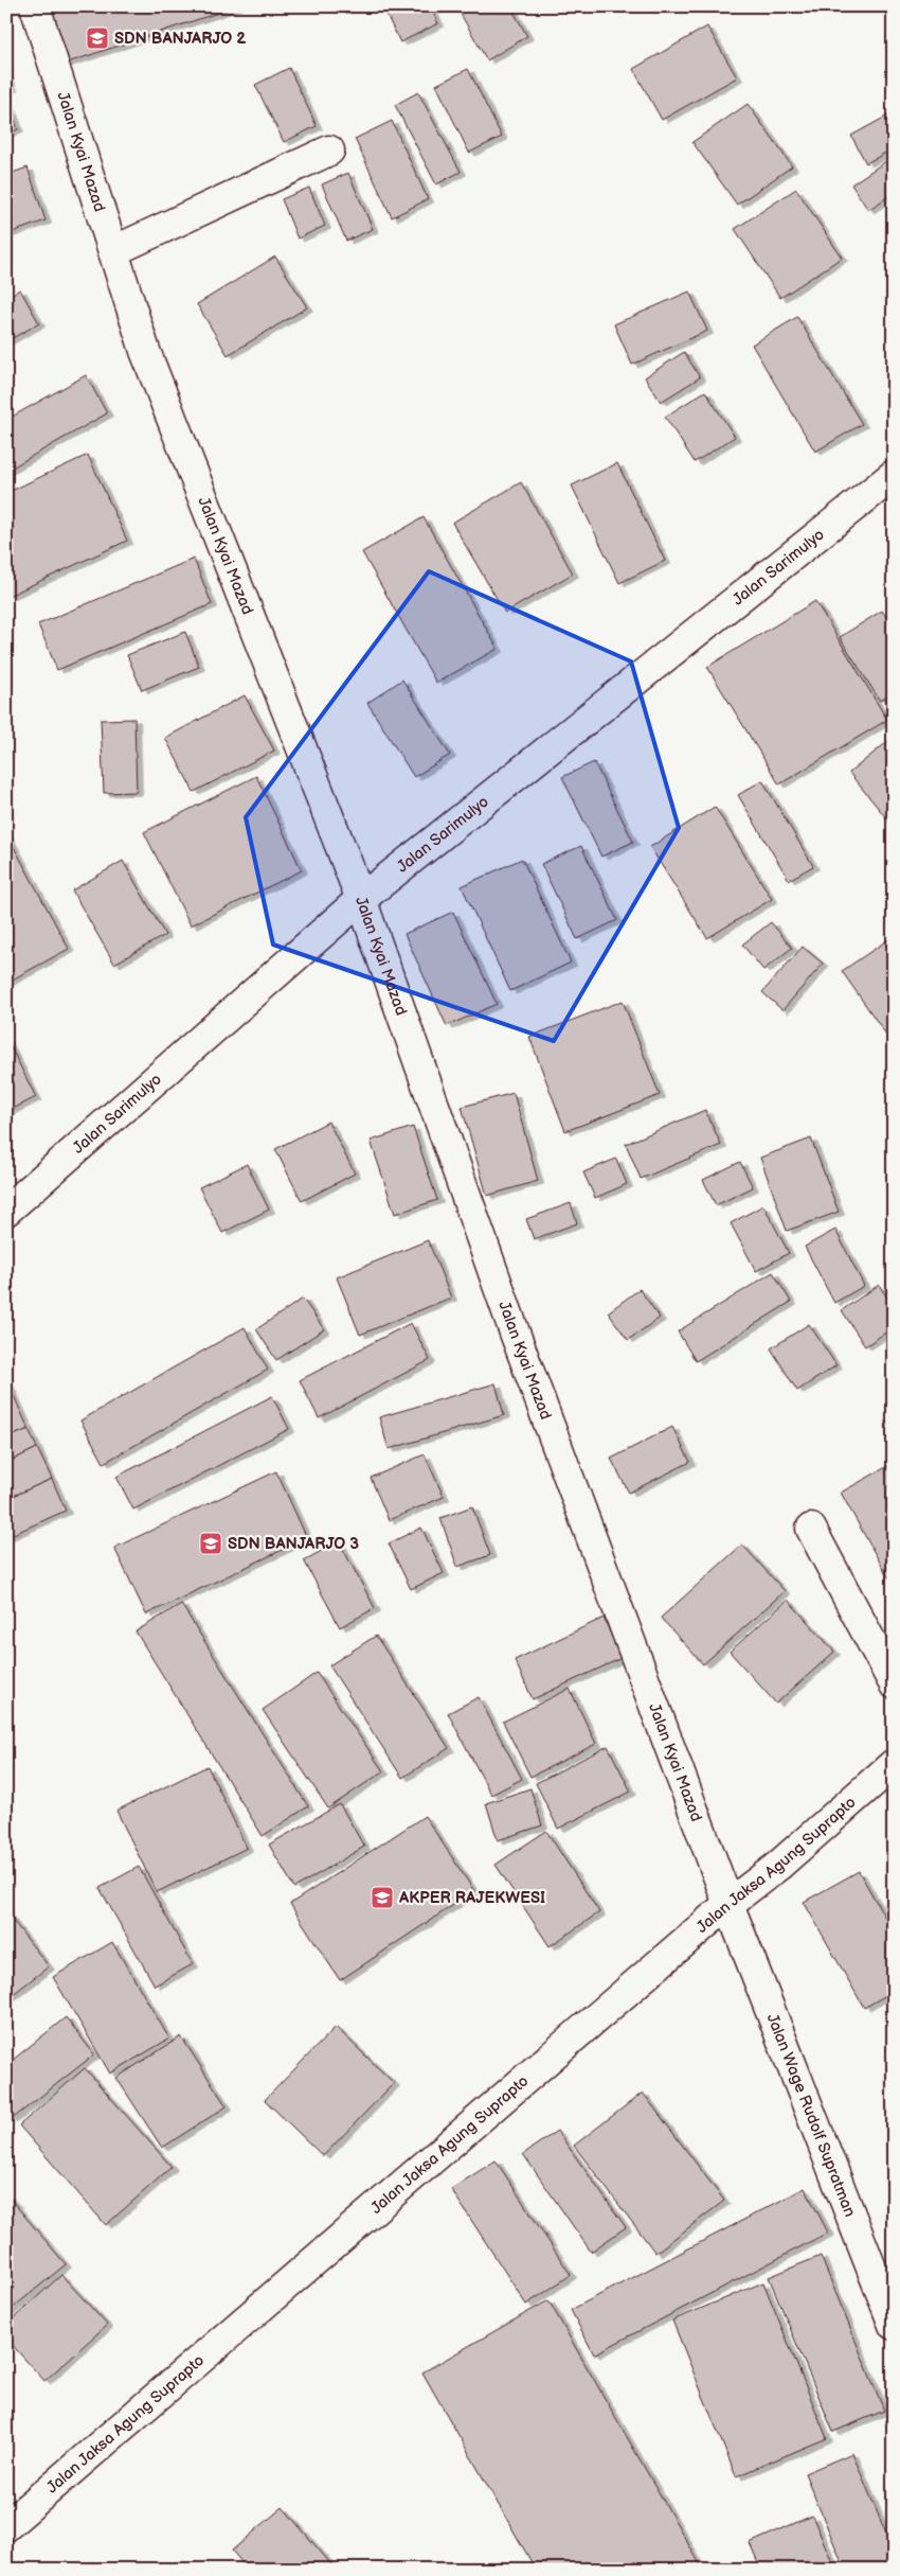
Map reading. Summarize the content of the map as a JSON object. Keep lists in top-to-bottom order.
{
  "streets": {
    "street": [
      "Jalan Kyai Mazad",
      "Jalan Sarimulyo",
      "Jalan Jaksa Agung Suprapto",
      "Jalan Wage Rudolf Supratman"
    ]
  },
  "crossings": [
    ["Jalan Kyai Mazad", "Jalan Sarimulyo"],
    ["Jalan Kyai Mazad", "Jalan Jaksa Agung Suprapto"],
    ["Jalan Kyai Mazad", "Jalan Wage Rudolf Supratman"],
    ["Jalan Jaksa Agung Suprapto", "Jalan Wage Rudolf Supratman"]
  ],
  "places": {
    "school or university": ["SDN BANJARJO 2", "SDN BANJARJO 3", "AKPER RAJEKWESI"]
  }
}
